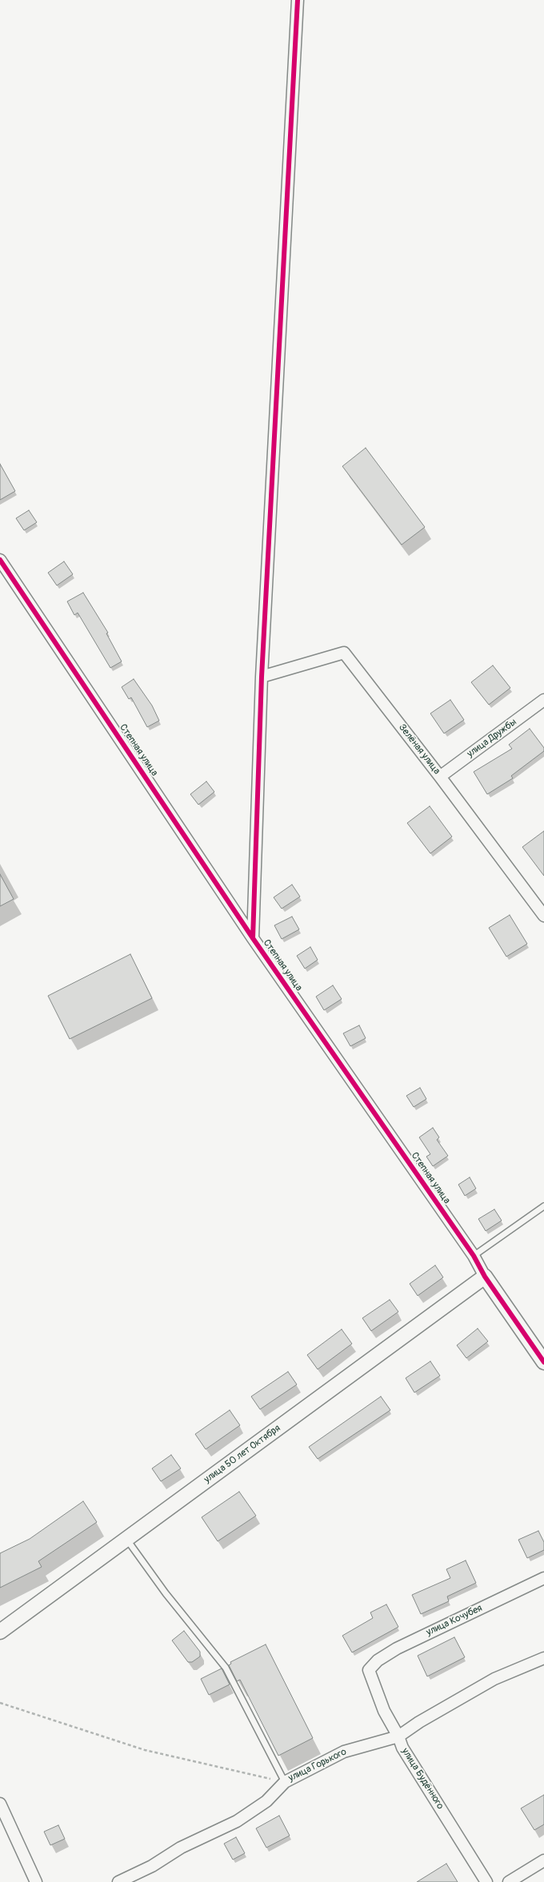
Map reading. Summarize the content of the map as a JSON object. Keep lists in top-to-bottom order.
{
  "streets": {
    "street": [
      "улица Дружбы",
      "Зелёная улица",
      "Степная улица",
      "улица 50 лет Октября",
      "улица Кочубея",
      "улица Горького",
      "улица Будённого"
    ]
  },
  "crossings": [
    ["улица Дружбы", "Зелёная улица"],
    ["Степная улица", "улица 50 лет Октября"],
    ["улица Кочубея", "улица Будённого"],
    ["улица Горького", "улица Будённого"]
  ]
}
